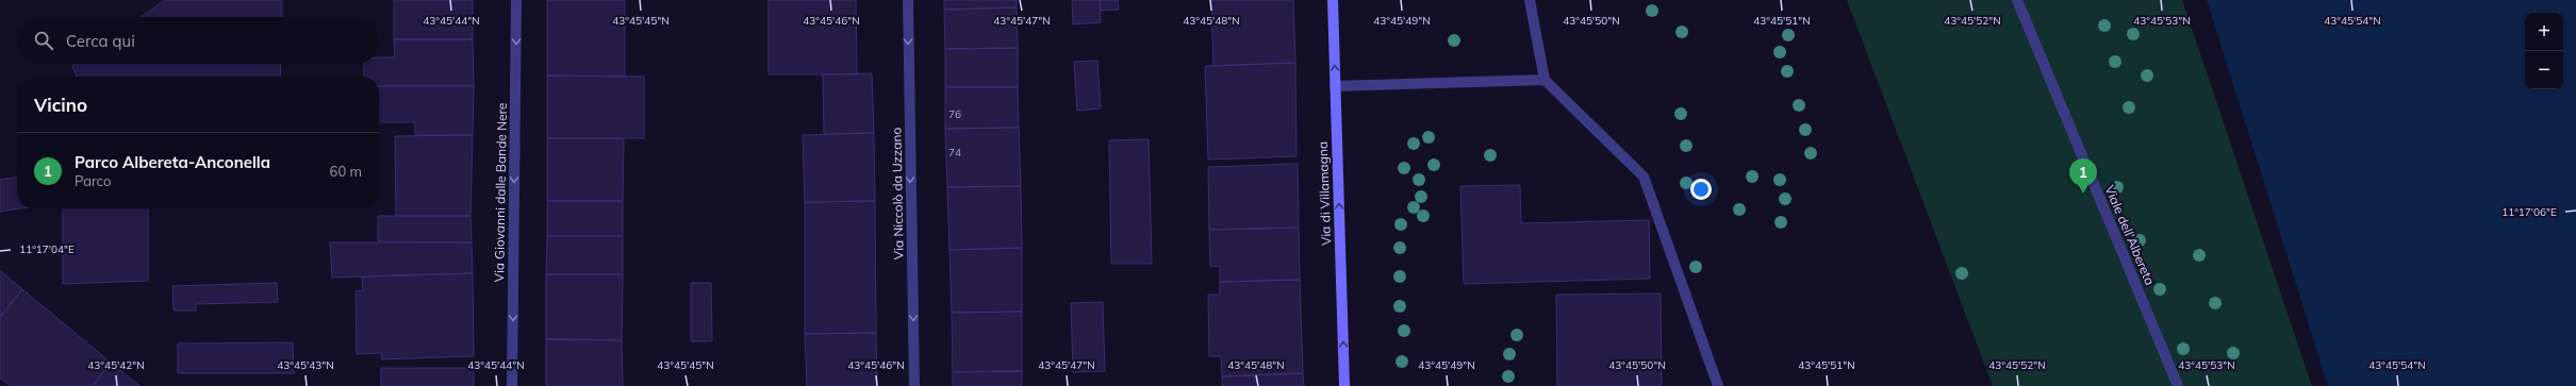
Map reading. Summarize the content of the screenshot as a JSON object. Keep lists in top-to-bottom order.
{
  "streets": {
    "main road": ["Via di Villamagna"],
    "street": ["Via Giovanni dalle Bande Nere", "Via Niccolò da Uzzano", "Viale dell'Albereta"]
  },
  "one_way": ["Via Giovanni dalle Bande Nere", "Via Niccolò da Uzzano", "Via di Villamagna"],
  "house_numbers": ["76", "74"],
  "page": {
    "map_buttons": ["+", "−"],
    "search": "Cerca qui",
    "heading": "Vicino",
    "list": [
      {
        "mark": "1",
        "name": "Parco Albereta-Anconella",
        "note": "Parco",
        "value": "60 m"
      }
    ],
    "pins": "1"
  },
  "coordinates": [
    "43°45'44\"N",
    "43°45'45\"N",
    "43°45'46\"N",
    "43°45'47\"N",
    "43°45'48\"N",
    "43°45'49\"N",
    "43°45'50\"N",
    "43°45'51\"N",
    "43°45'52\"N",
    "43°45'53\"N",
    "43°45'54\"N",
    "11°17'06\"E",
    "11°17'04\"E",
    "43°45'42\"N",
    "43°45'43\"N"
  ]
}
